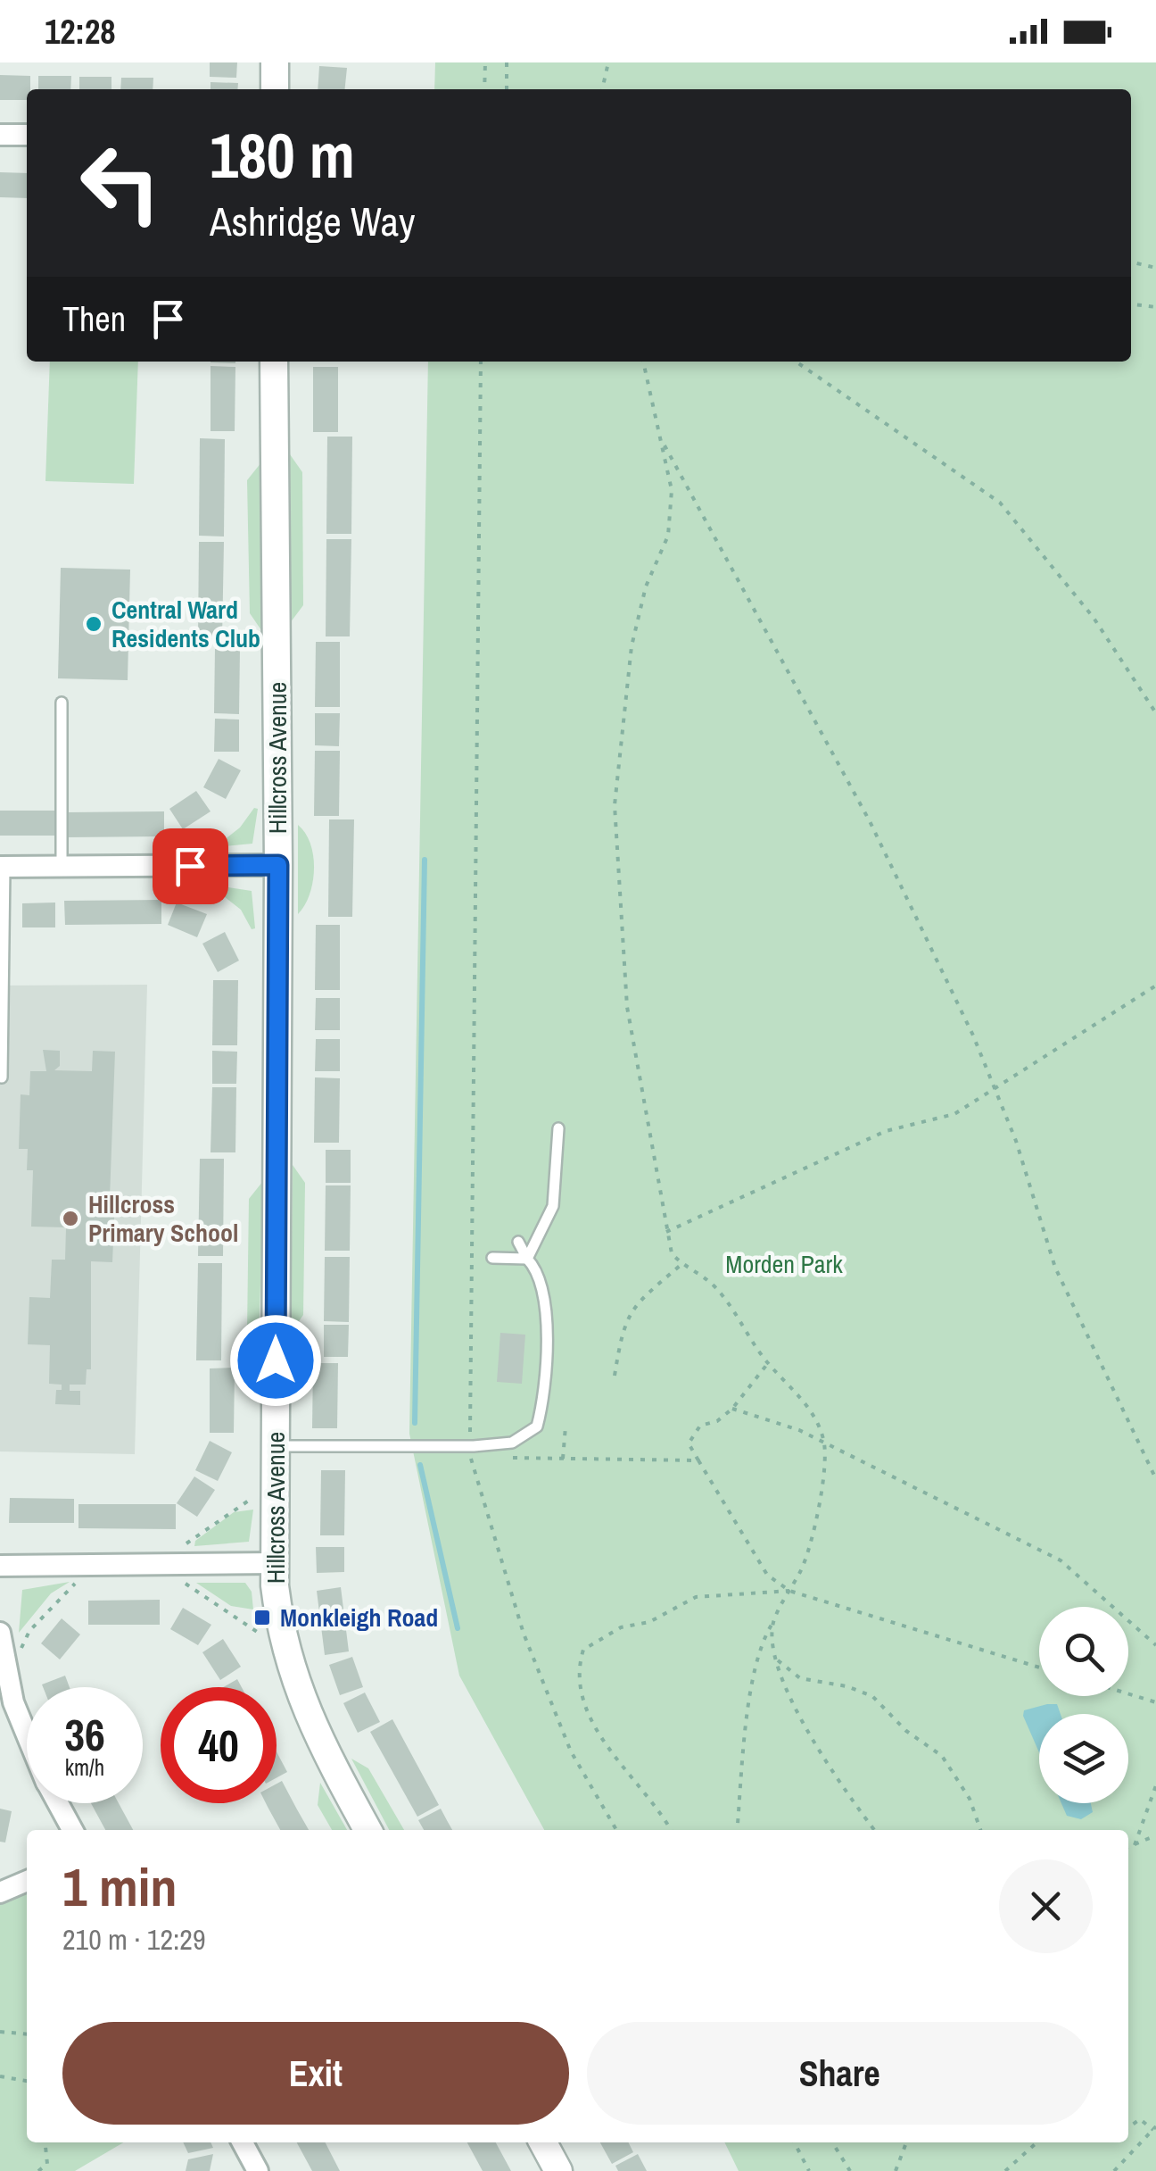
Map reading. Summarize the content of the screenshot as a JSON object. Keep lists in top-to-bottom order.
{
  "streets": {
    "street": ["Hillcross Avenue"]
  },
  "parks": ["Morden Park"],
  "places": {
    "other": ["Central Ward Residents Club", "Hillcross Primary School"],
    "transit": ["Monkleigh Road"]
  },
  "page": {
    "status": "12:28",
    "turn": ["180 m", "Ashridge Way"],
    "then": "Then",
    "speed": "36 km/h",
    "limit": "40",
    "heading": ["1 min", "210 m · 12:29"],
    "buttons": ["Exit", "Share"]
  }
}
